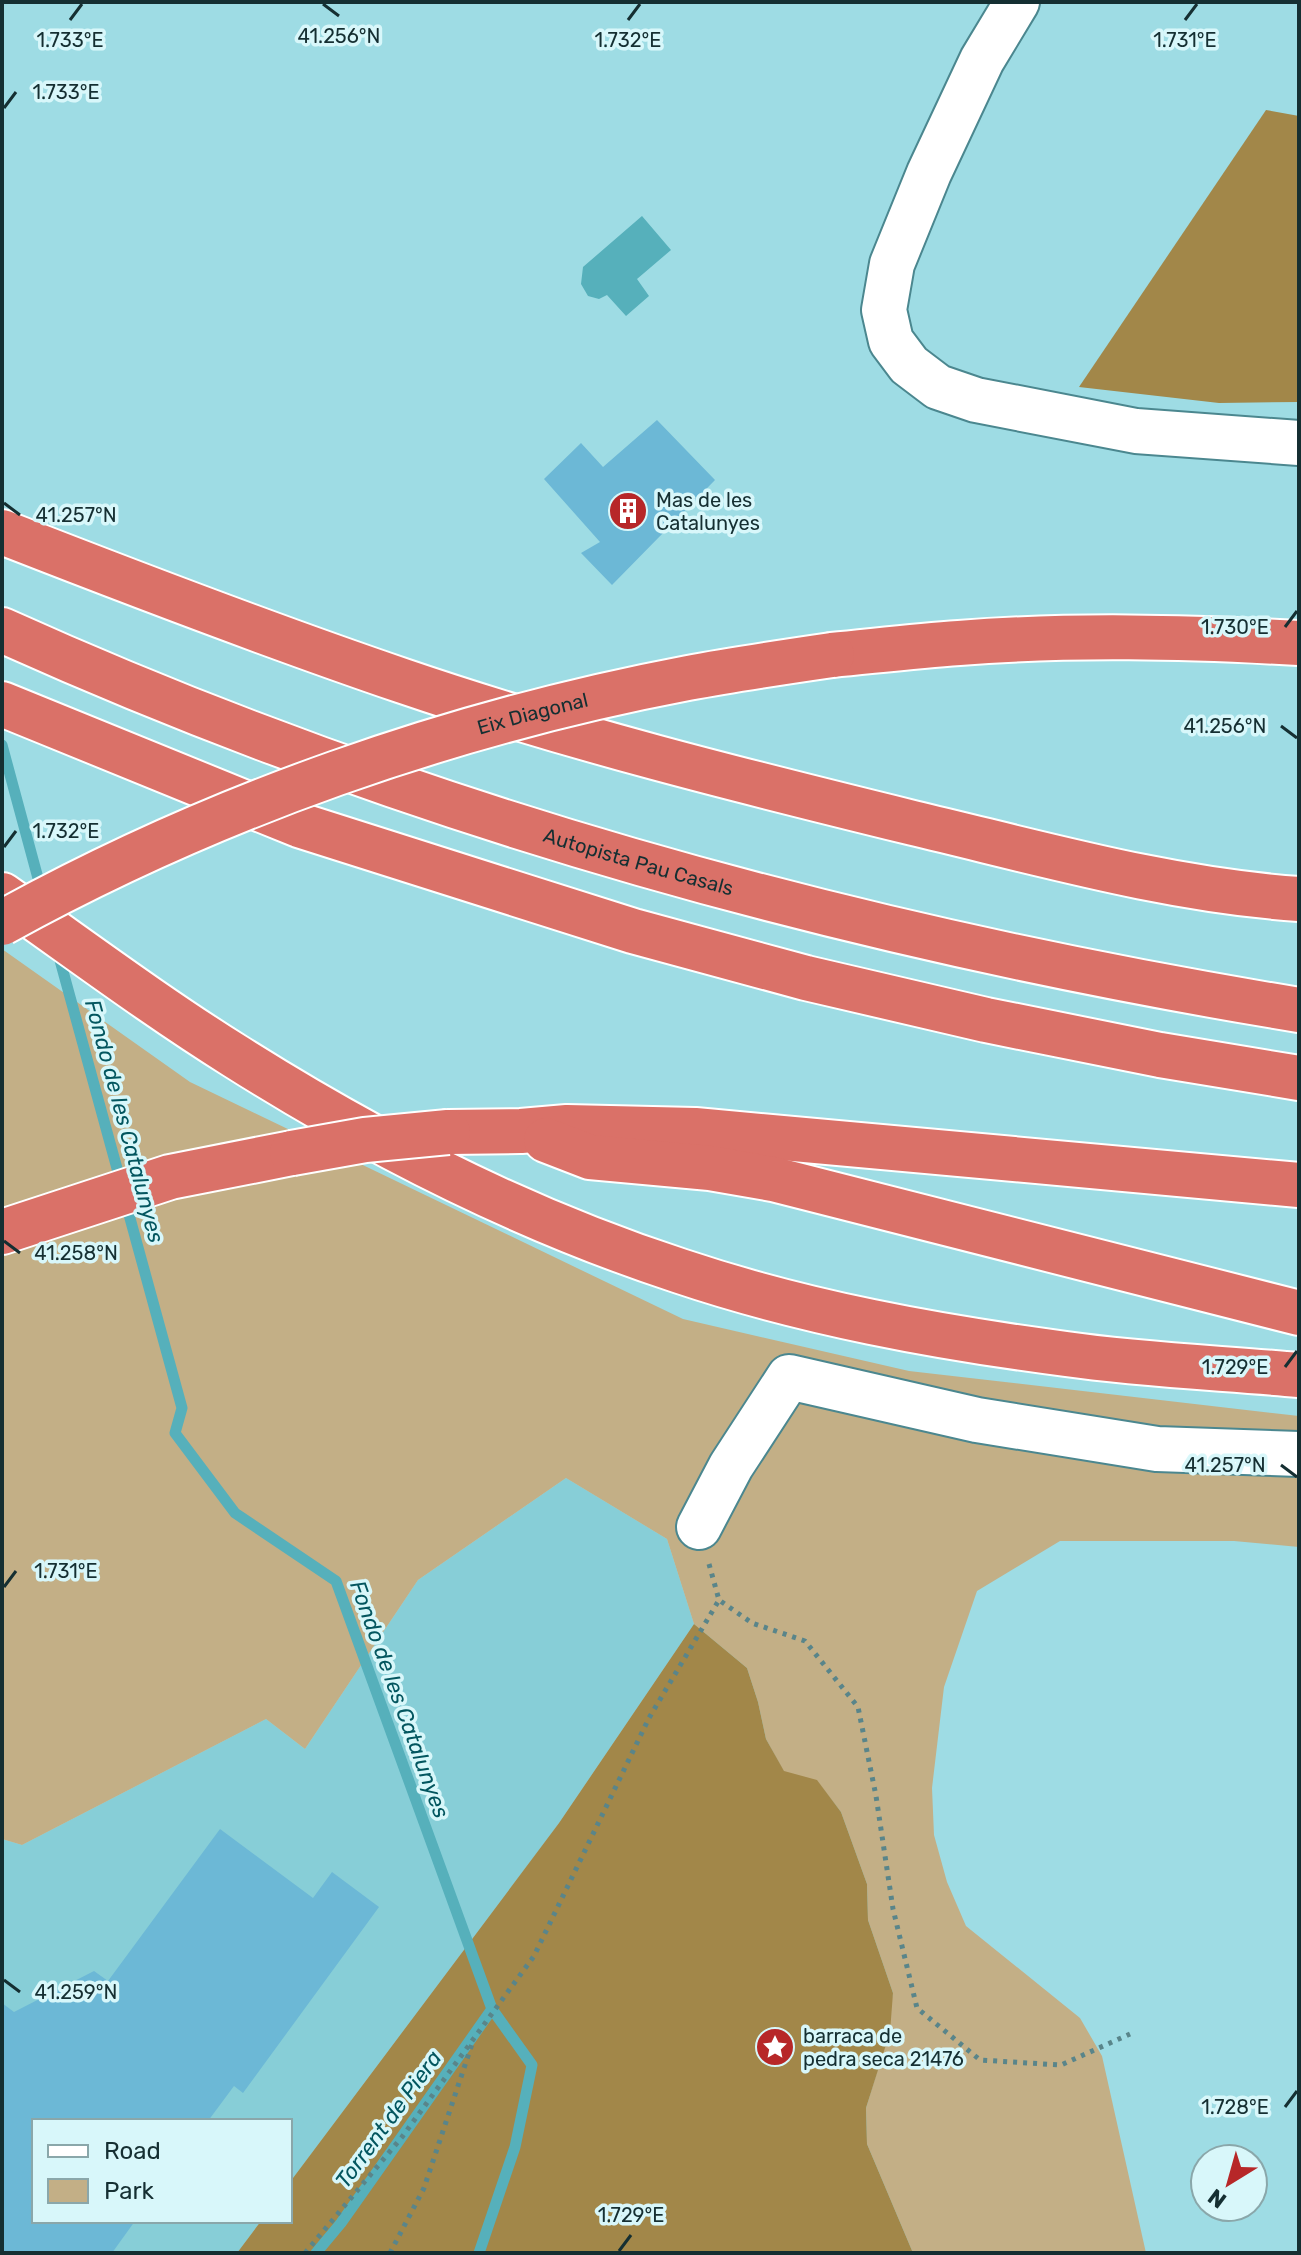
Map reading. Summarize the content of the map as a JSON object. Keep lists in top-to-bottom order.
{
  "streets": {
    "highway": ["Eix Diagonal", "Autopista Pau Casals"]
  },
  "water": ["Fondo de les Catalunyes", "Torrent de Piera"],
  "places": {
    "building": ["Mas de les Catalunyes"],
    "place": ["barraca de pedra seca 21476"]
  },
  "legend": ["Road", "Park"],
  "north": "bottom left",
  "coordinates": [
    "41.256°N",
    "1.733°E",
    "1.732°E",
    "1.731°E",
    "41.257°N",
    "1.730°E",
    "41.258°N",
    "1.729°E",
    "41.259°N",
    "1.728°E"
  ]
}
